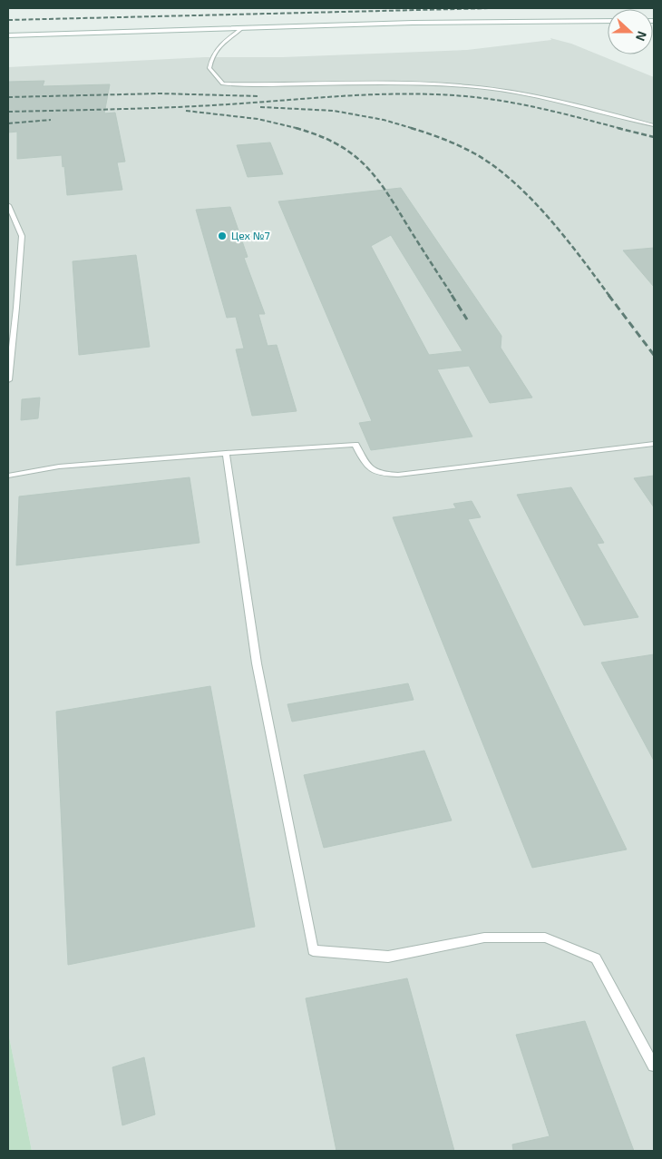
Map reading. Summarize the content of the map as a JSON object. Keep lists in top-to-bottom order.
{
  "places": ["Цех №7"],
  "north": "right"
}
